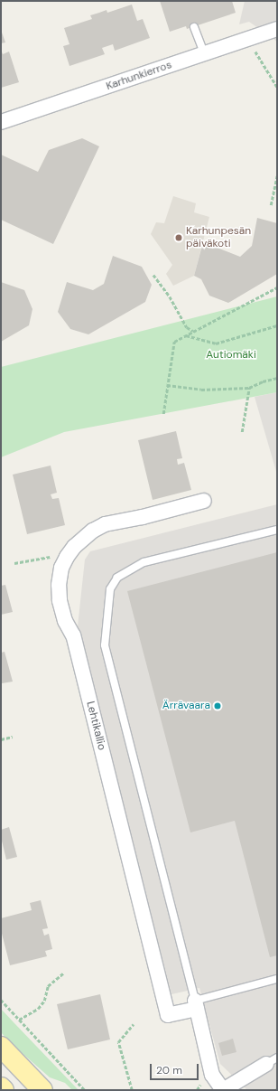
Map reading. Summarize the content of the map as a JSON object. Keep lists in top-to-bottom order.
{
  "streets": {
    "street": ["Karhunkierros", "Lehtikallio"]
  },
  "parks": ["Autiomäki"],
  "places": ["Karhunpesän päiväkoti", "Ärrävaara"],
  "scale_bar": "20 m"
}
